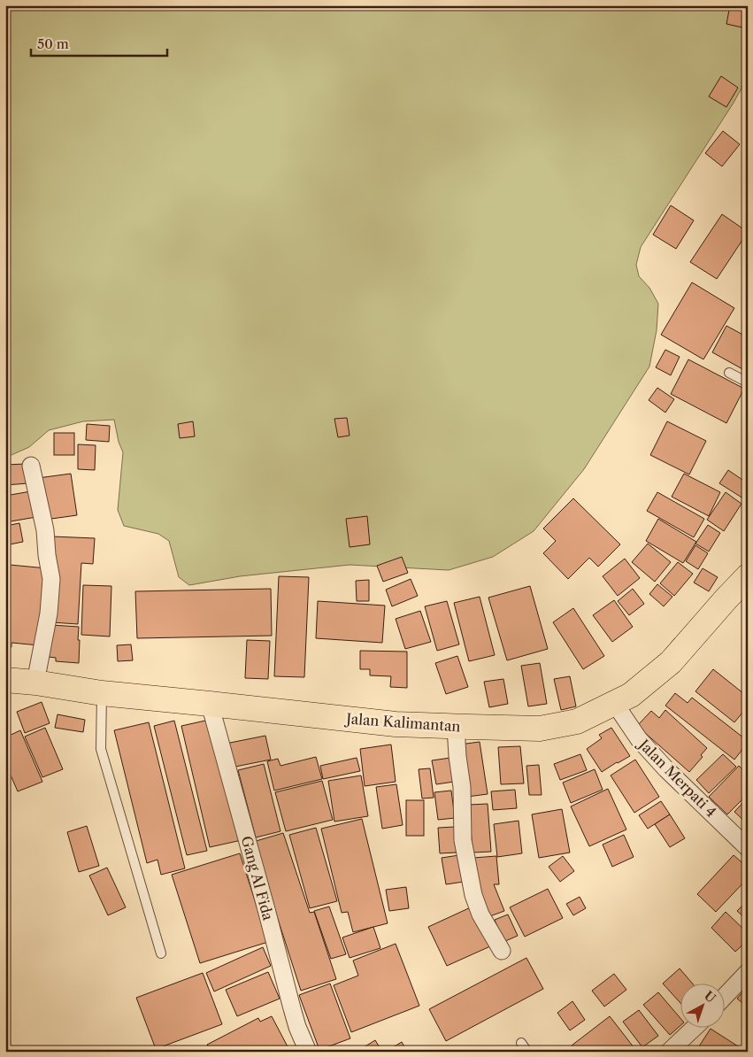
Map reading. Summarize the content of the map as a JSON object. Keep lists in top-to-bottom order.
{
  "streets": {
    "main road": ["Jalan Kalimantan"],
    "street": ["Jalan Merpati 4", "Gang Al Fida"]
  },
  "crossings": [
    ["Jalan Kalimantan", "Jalan Merpati 4"],
    ["Jalan Kalimantan", "Gang Al Fida"]
  ],
  "scale_bar": "50 m",
  "north": "top right"
}
